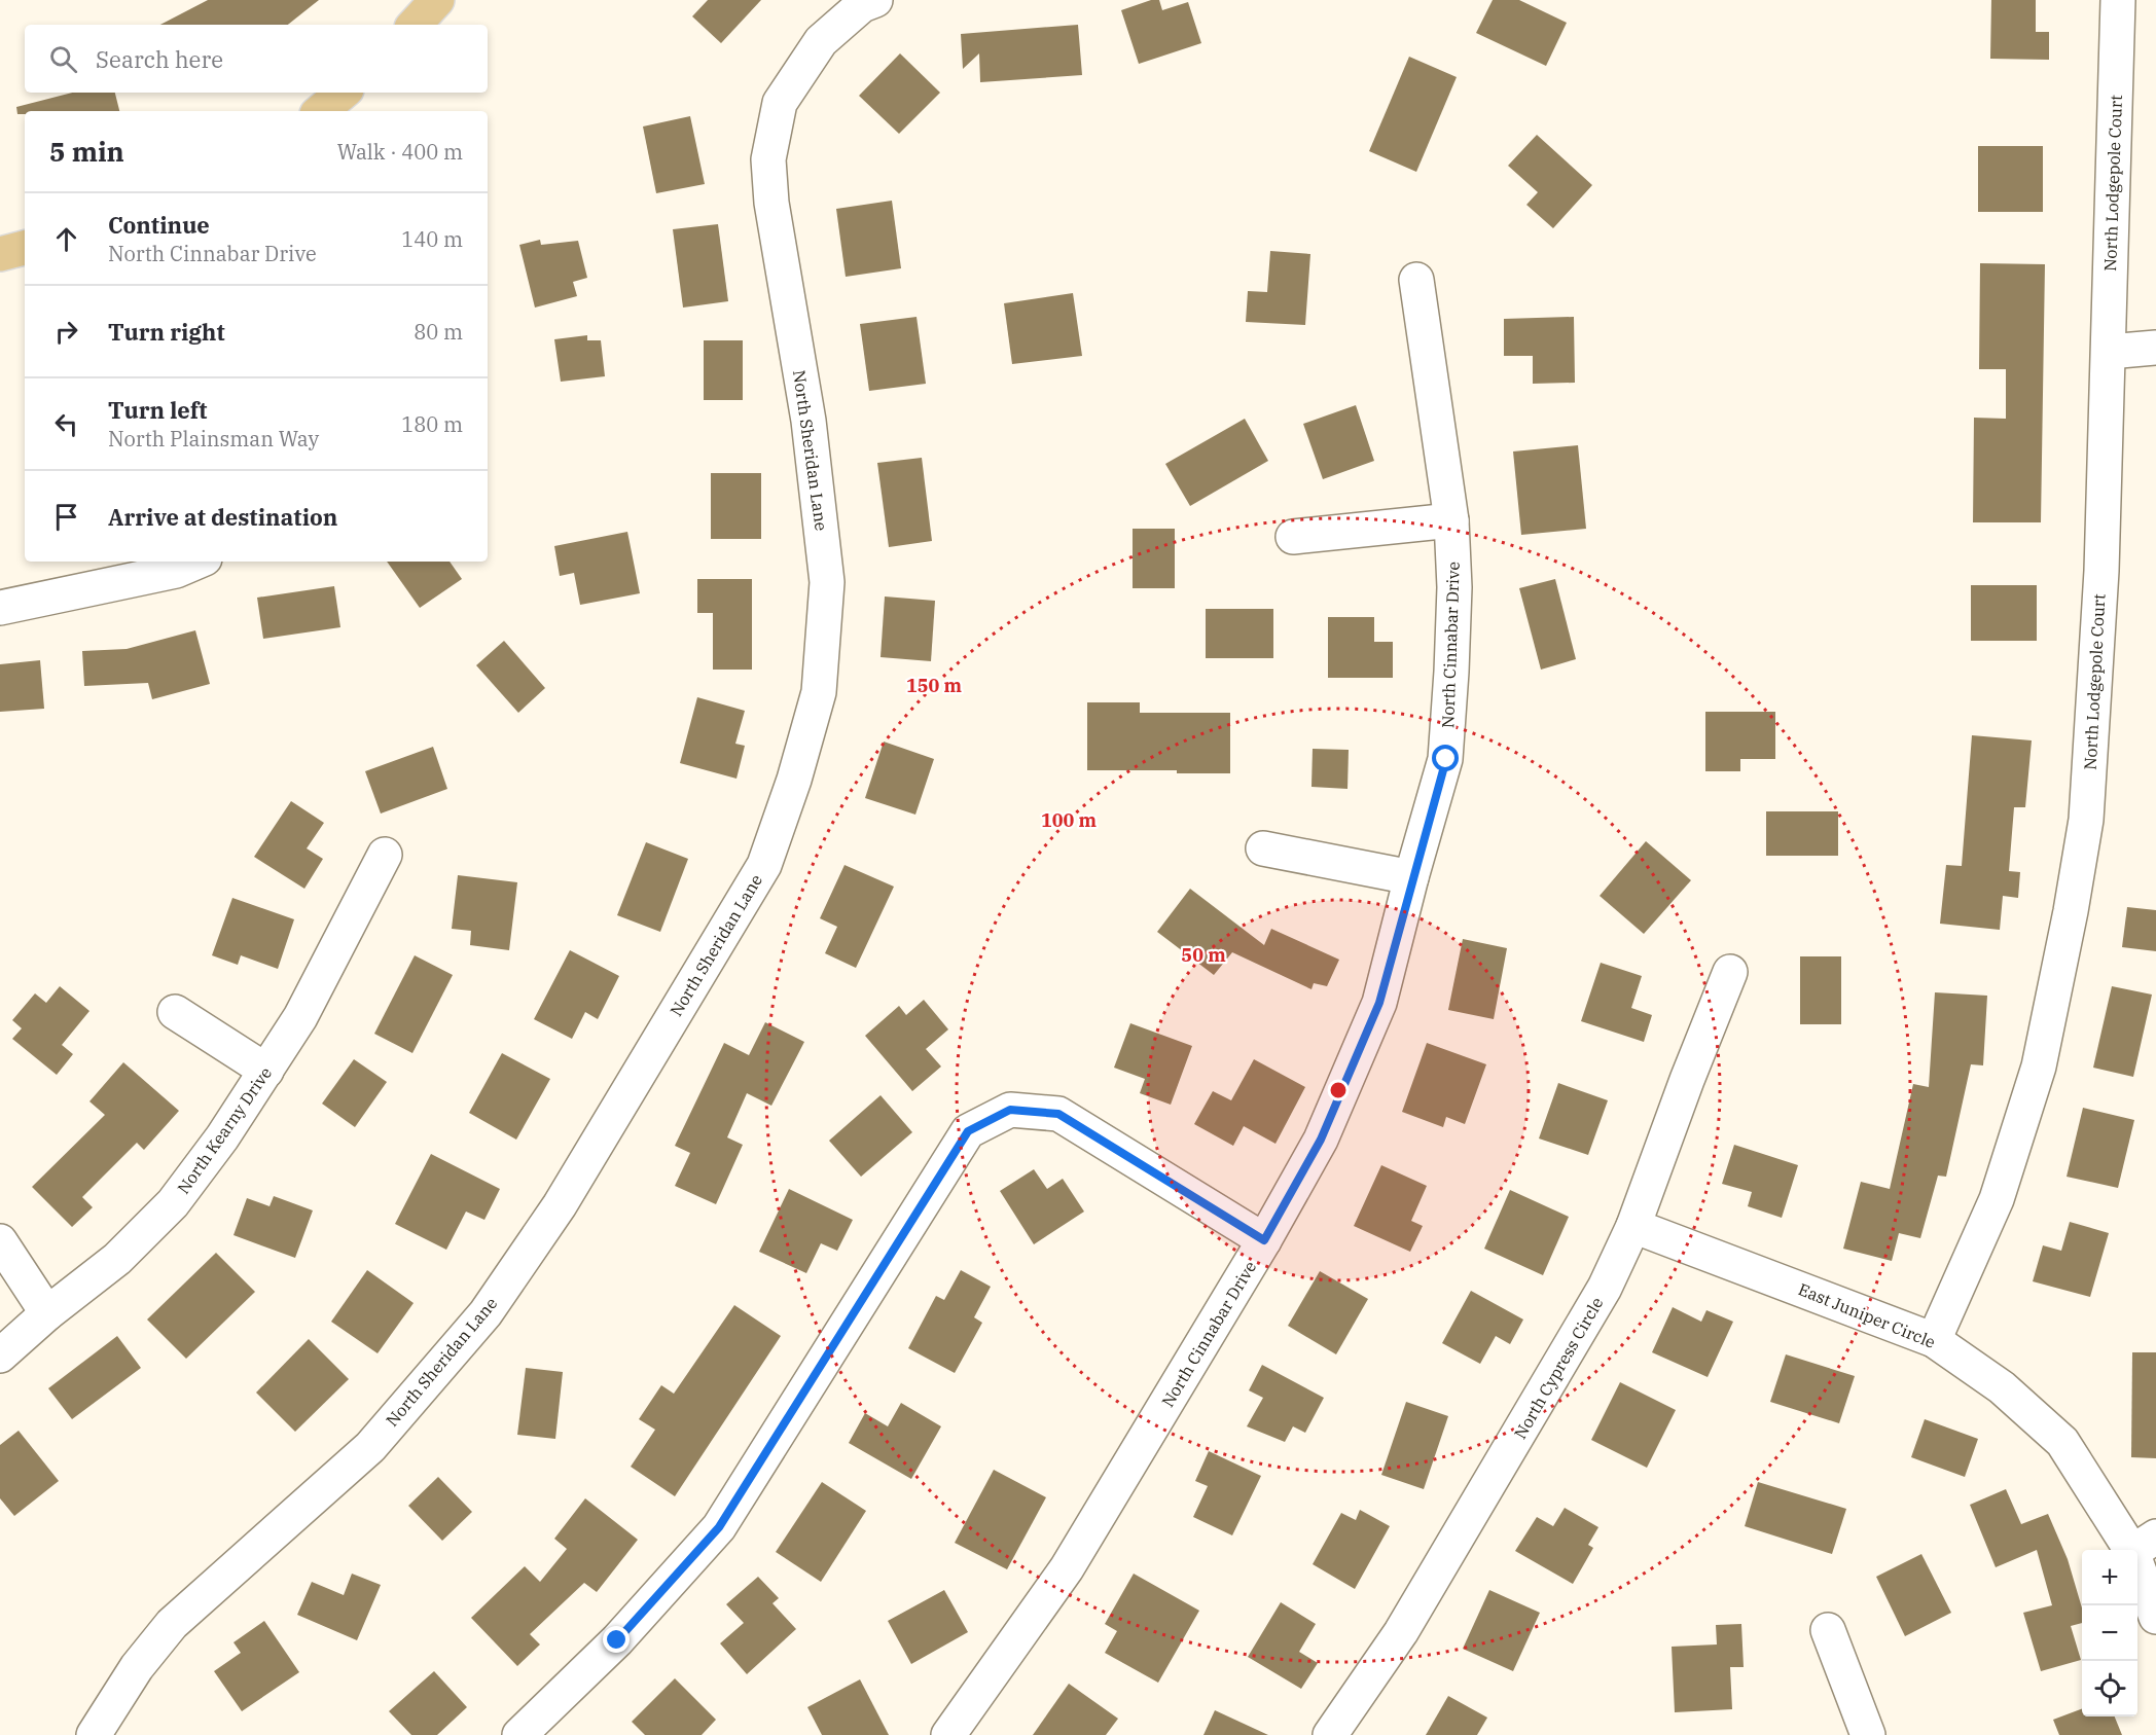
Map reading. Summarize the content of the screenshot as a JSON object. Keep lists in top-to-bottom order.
{
  "streets": {
    "street": [
      "North Lodgepole Court",
      "North Sheridan Lane",
      "North Cinnabar Drive",
      "North Kearny Drive",
      "East Juniper Circle",
      "North Cypress Circle"
    ]
  },
  "crossings": [
    ["North Lodgepole Court", "East Juniper Circle"],
    ["East Juniper Circle", "North Cypress Circle"]
  ],
  "page": {
    "search": "Search here",
    "heading": ["5 min", "Walk · 400 m"],
    "list": [
      ["Continue", "North Cinnabar Drive", "140 m"],
      ["Turn right", "80 m"],
      ["Turn left", "North Plainsman Way", "180 m"],
      "Arrive at destination"
    ],
    "map_buttons": ["+", "−"]
  },
  "rings": ["150 m", "100 m", "50 m"]
}
